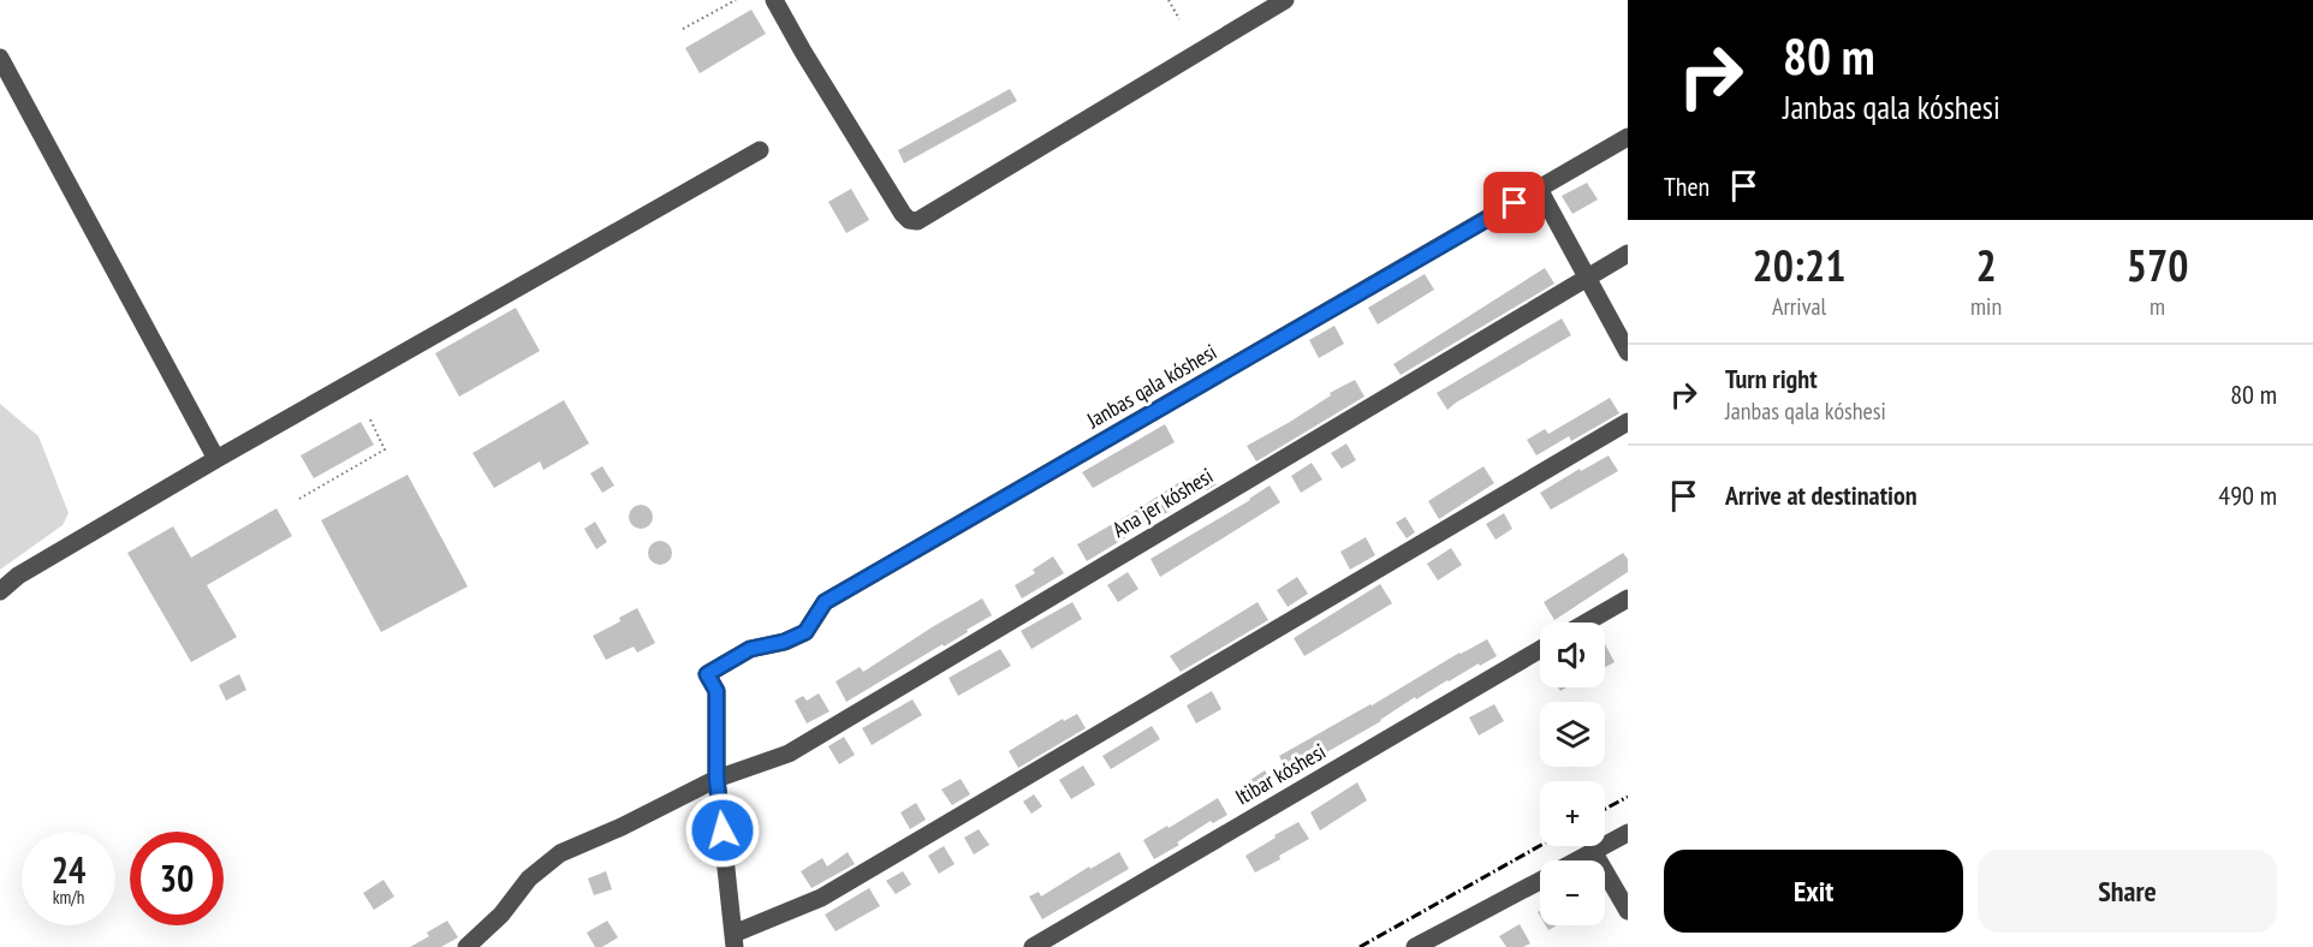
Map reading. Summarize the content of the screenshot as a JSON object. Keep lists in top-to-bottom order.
{
  "streets": {
    "street": ["Janbas qala kóshesi", "Ana jer kóshesi", "Itibar kóshesi"]
  },
  "crossings": [
    ["Janbas qala kóshesi", "Ana jer kóshesi"]
  ],
  "page": {
    "turn": ["80 m", "Janbas qala kóshesi"],
    "then": "Then",
    "eta": [
      "20:21",
      "Arrival",
      "2",
      "min",
      "570",
      "m"
    ],
    "list": [
      {
        "name": "Turn right",
        "note": "Janbas qala kóshesi",
        "value": "80 m"
      },
      {
        "name": "Arrive at destination",
        "value": "490 m"
      }
    ],
    "map_buttons": ["+", "−"],
    "speed": "24 km/h",
    "limit": "30",
    "buttons": ["Exit", "Share"]
  }
}
